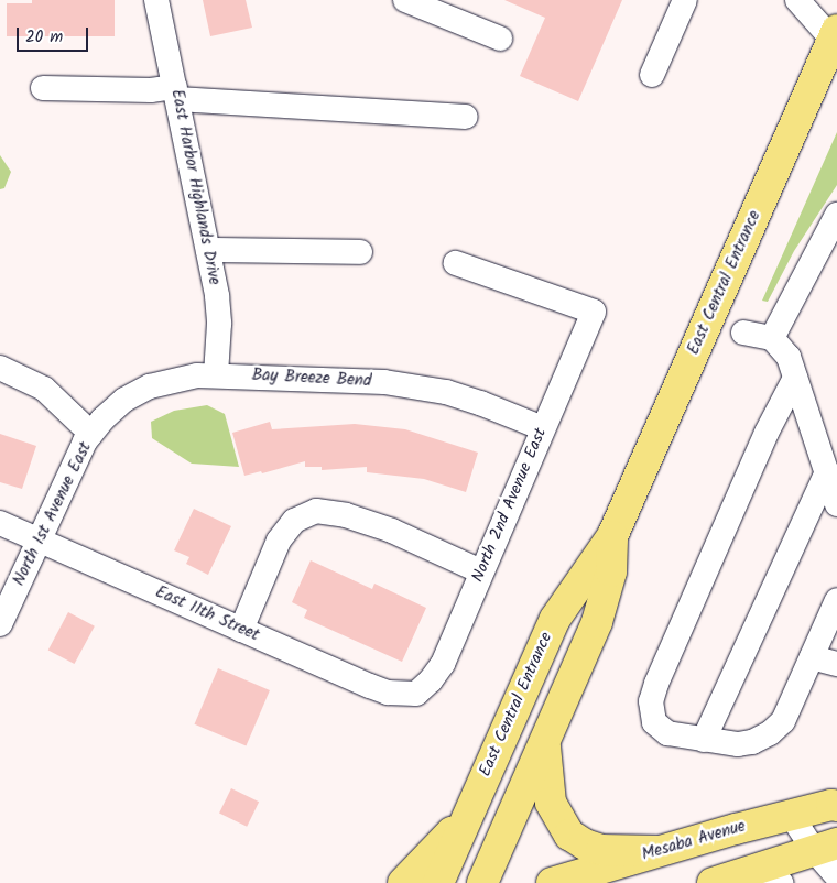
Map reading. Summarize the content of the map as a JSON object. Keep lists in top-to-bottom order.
{
  "streets": {
    "main road": ["East Central Entrance", "Mesaba Avenue"],
    "street": [
      "East Harbor Highlands Drive",
      "Bay Breeze Bend",
      "North 2nd Avenue East",
      "North 1st Avenue East",
      "East 11th Street"
    ]
  },
  "crossings": [
    ["East Harbor Highlands Drive", "Bay Breeze Bend"],
    ["Bay Breeze Bend", "North 2nd Avenue East"],
    ["Bay Breeze Bend", "North 1st Avenue East"],
    ["North 2nd Avenue East", "East 11th Street"],
    ["North 1st Avenue East", "East 11th Street"]
  ],
  "scale_bar": "20 m"
}
